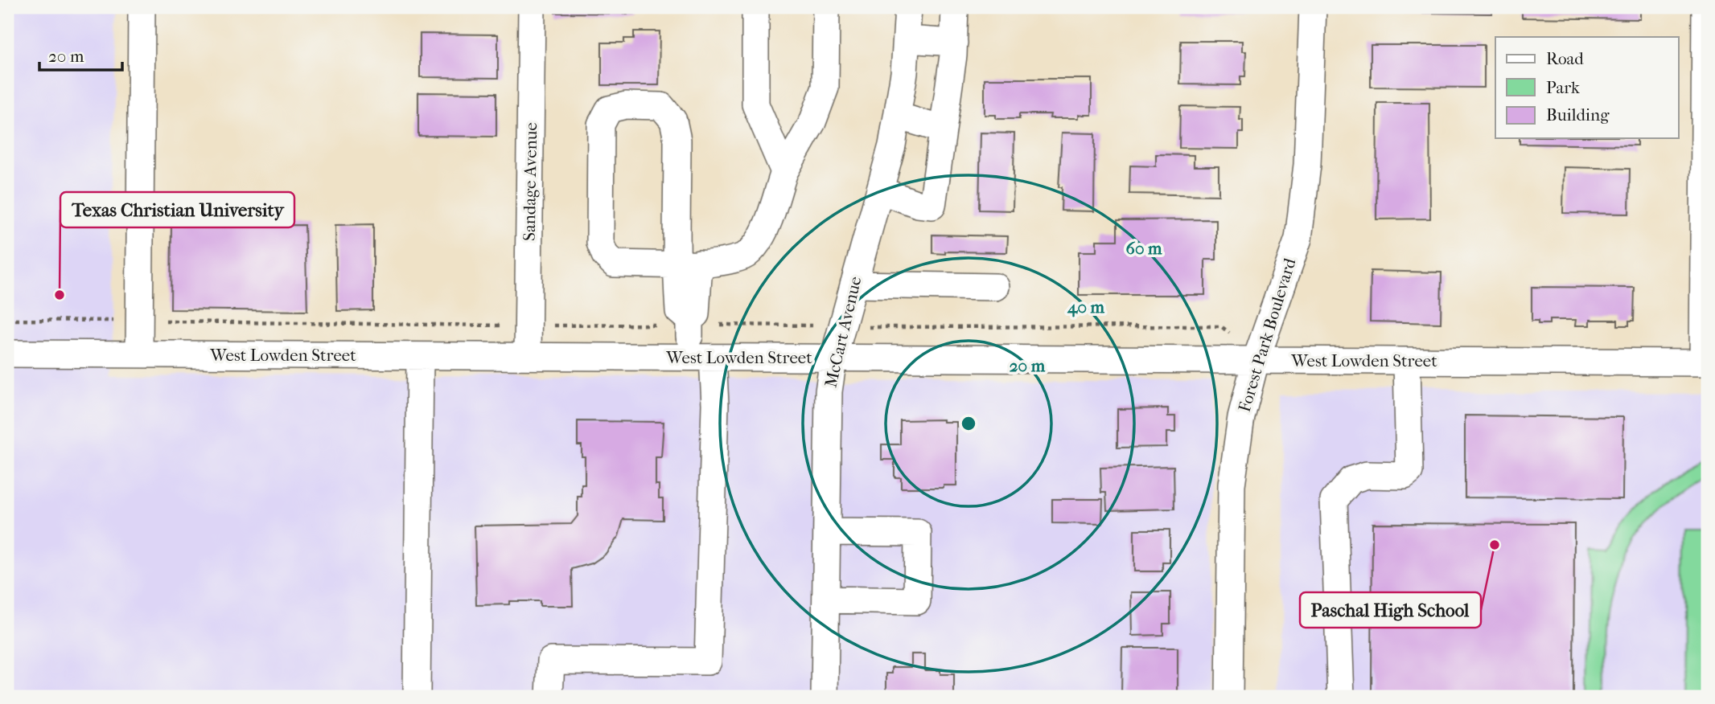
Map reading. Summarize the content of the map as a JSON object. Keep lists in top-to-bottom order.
{
  "streets": {
    "street": [
      "Sandage Avenue",
      "McCart Avenue",
      "Forest Park Boulevard",
      "West Lowden Street"
    ]
  },
  "crossings": [
    ["Sandage Avenue", "West Lowden Street"],
    ["McCart Avenue", "West Lowden Street"],
    ["Forest Park Boulevard", "West Lowden Street"]
  ],
  "places": ["Texas Christian University", "Paschal High School"],
  "legend": ["Road", "Park", "Building"],
  "scale_bar": "20 m",
  "rings": ["60 m", "40 m", "20 m"]
}
